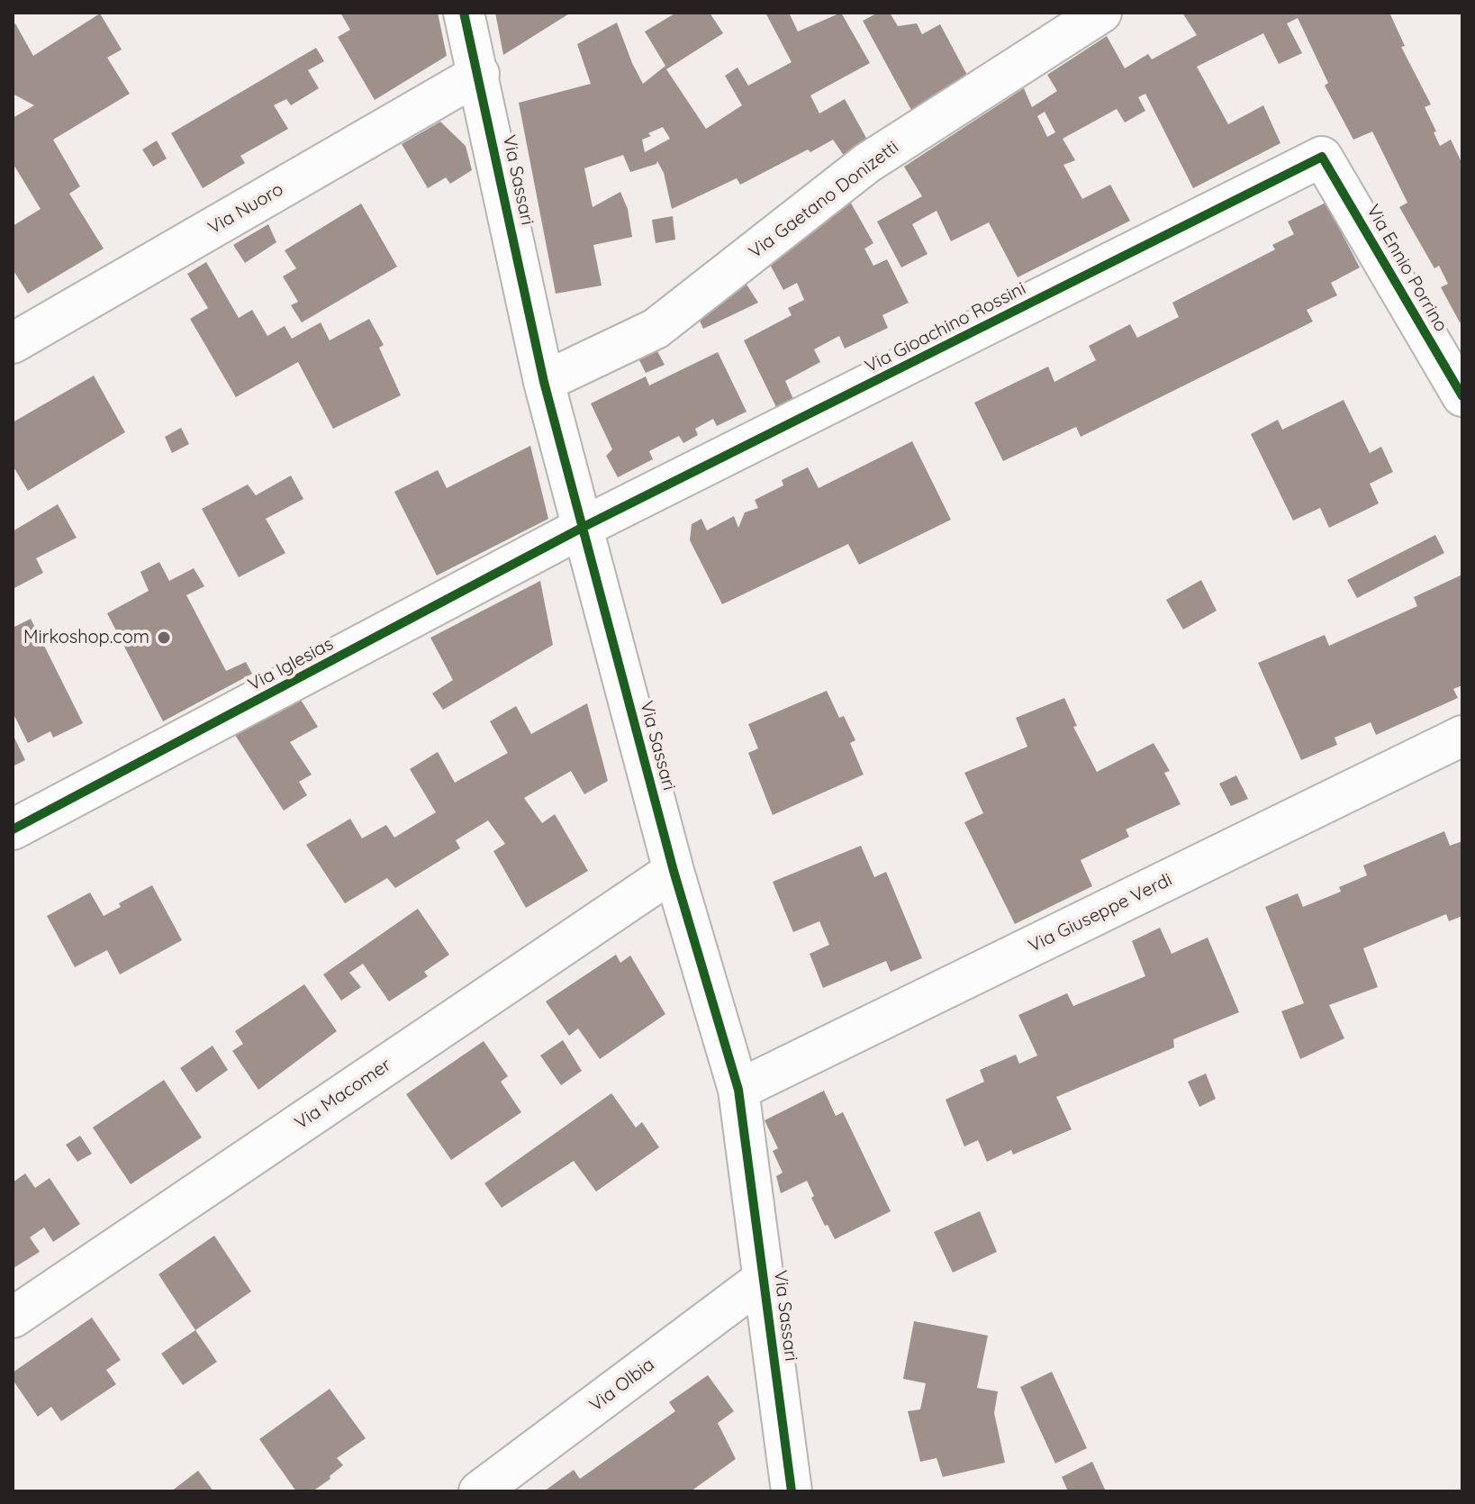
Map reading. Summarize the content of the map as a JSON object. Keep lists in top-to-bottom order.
{
  "streets": {
    "street": [
      "Via Sassari",
      "Via Gaetano Donizetti",
      "Via Nuoro",
      "Via Ennio Porrino",
      "Via Gioachino Rossini",
      "Via Iglesias",
      "Via Giuseppe Verdi",
      "Via Macomer",
      "Via Olbia"
    ]
  },
  "crossings": [
    ["Via Sassari", "Via Gaetano Donizetti"],
    ["Via Sassari", "Via Nuoro"],
    ["Via Sassari", "Via Gioachino Rossini"],
    ["Via Sassari", "Via Iglesias"],
    ["Via Sassari", "Via Giuseppe Verdi"],
    ["Via Sassari", "Via Macomer"],
    ["Via Sassari", "Via Olbia"],
    ["Via Ennio Porrino", "Via Gioachino Rossini"],
    ["Via Gioachino Rossini", "Via Iglesias"]
  ],
  "places": ["Mirkoshop.com"]
}
